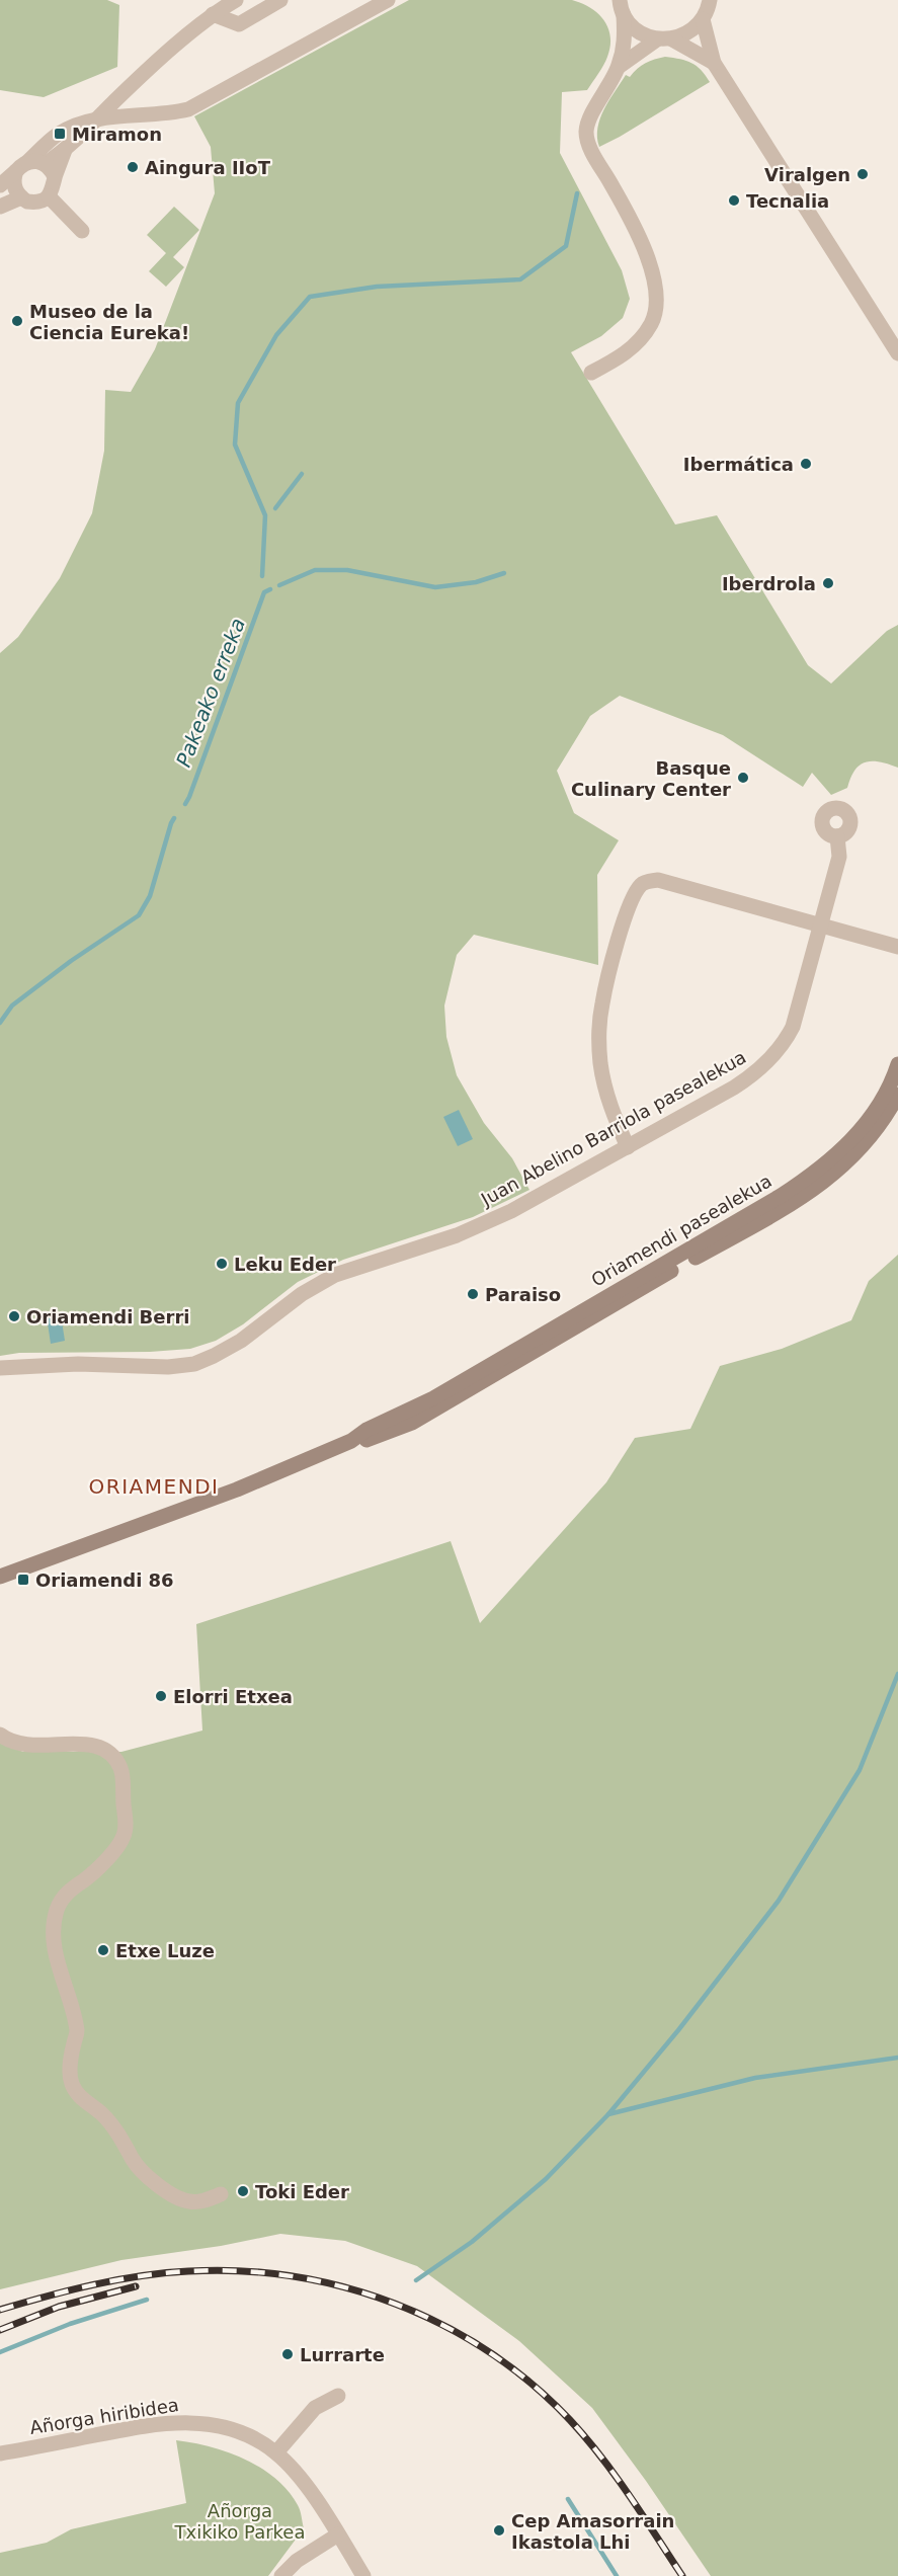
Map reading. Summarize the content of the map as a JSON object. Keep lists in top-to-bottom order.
{
  "streets": {
    "street": ["Juan Abelino Barriola pasealekua", "Oriamendi pasealekua", "Añorga hiribidea"]
  },
  "districts": ["ORIAMENDI"],
  "water": ["Pakeako erreka"],
  "parks": ["Añorga Txikiko Parkea"],
  "places": {
    "transit": ["Miramon", "Oriamendi 86"],
    "other": [
      "Aingura IIoT",
      "Viralgen",
      "Tecnalia",
      "Museo de la Ciencia Eureka!",
      "Ibermática",
      "Iberdrola",
      "Basque Culinary Center",
      "Leku Eder",
      "Paraiso",
      "Oriamendi Berri",
      "Elorri Etxea",
      "Etxe Luze",
      "Toki Eder",
      "Lurrarte",
      "Cep Amasorrain Ikastola Lhi"
    ]
  }
}
